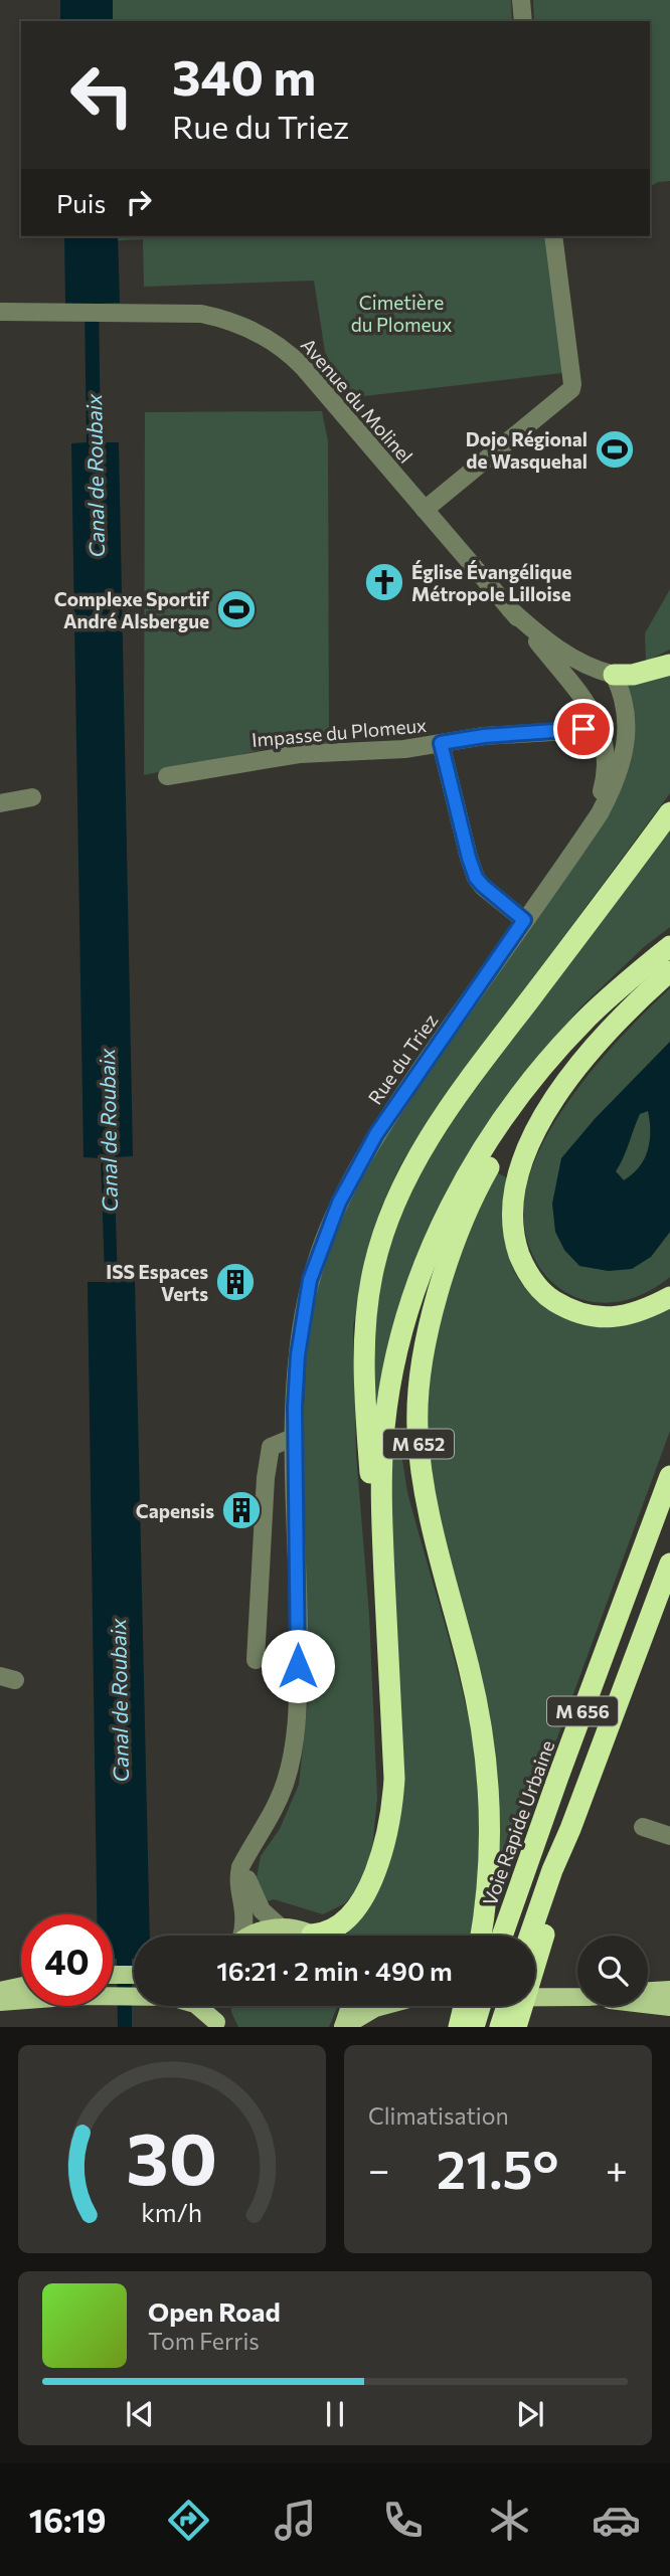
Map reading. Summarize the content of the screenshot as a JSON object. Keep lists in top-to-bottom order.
{
  "streets": {
    "highway": ["M 652", "M 656", "Voie Rapide Urbaine"],
    "street": ["Avenue du Molinel", "Impasse du Plomeux", "Rue du Triez"]
  },
  "crossings": [
    ["Avenue du Molinel", "Impasse du Plomeux"],
    ["Avenue du Molinel", "Rue du Triez"]
  ],
  "water": ["Canal de Roubaix"],
  "parks": ["Cimetière du Plomeux"],
  "places": {
    "sports": ["Dojo Régional de Wasquehal", "Complexe Sportif André Alsbergue"],
    "church": ["Église Évangélique Métropole Lilloise"],
    "building": ["ISS Espaces Verts", "Capensis"]
  },
  "page": {
    "turn": ["340 m", "Rue du Triez"],
    "then": "Puis",
    "limit": "40",
    "trip": "16:21 · 2 min · 490 m",
    "tile": "Climatisation",
    "heat": ["−", "21.5°", "+"],
    "song": ["Open Road", "Tom Ferris"],
    "tabs": "16:19",
    "gauge": ["30", "km/h"]
  }
}
